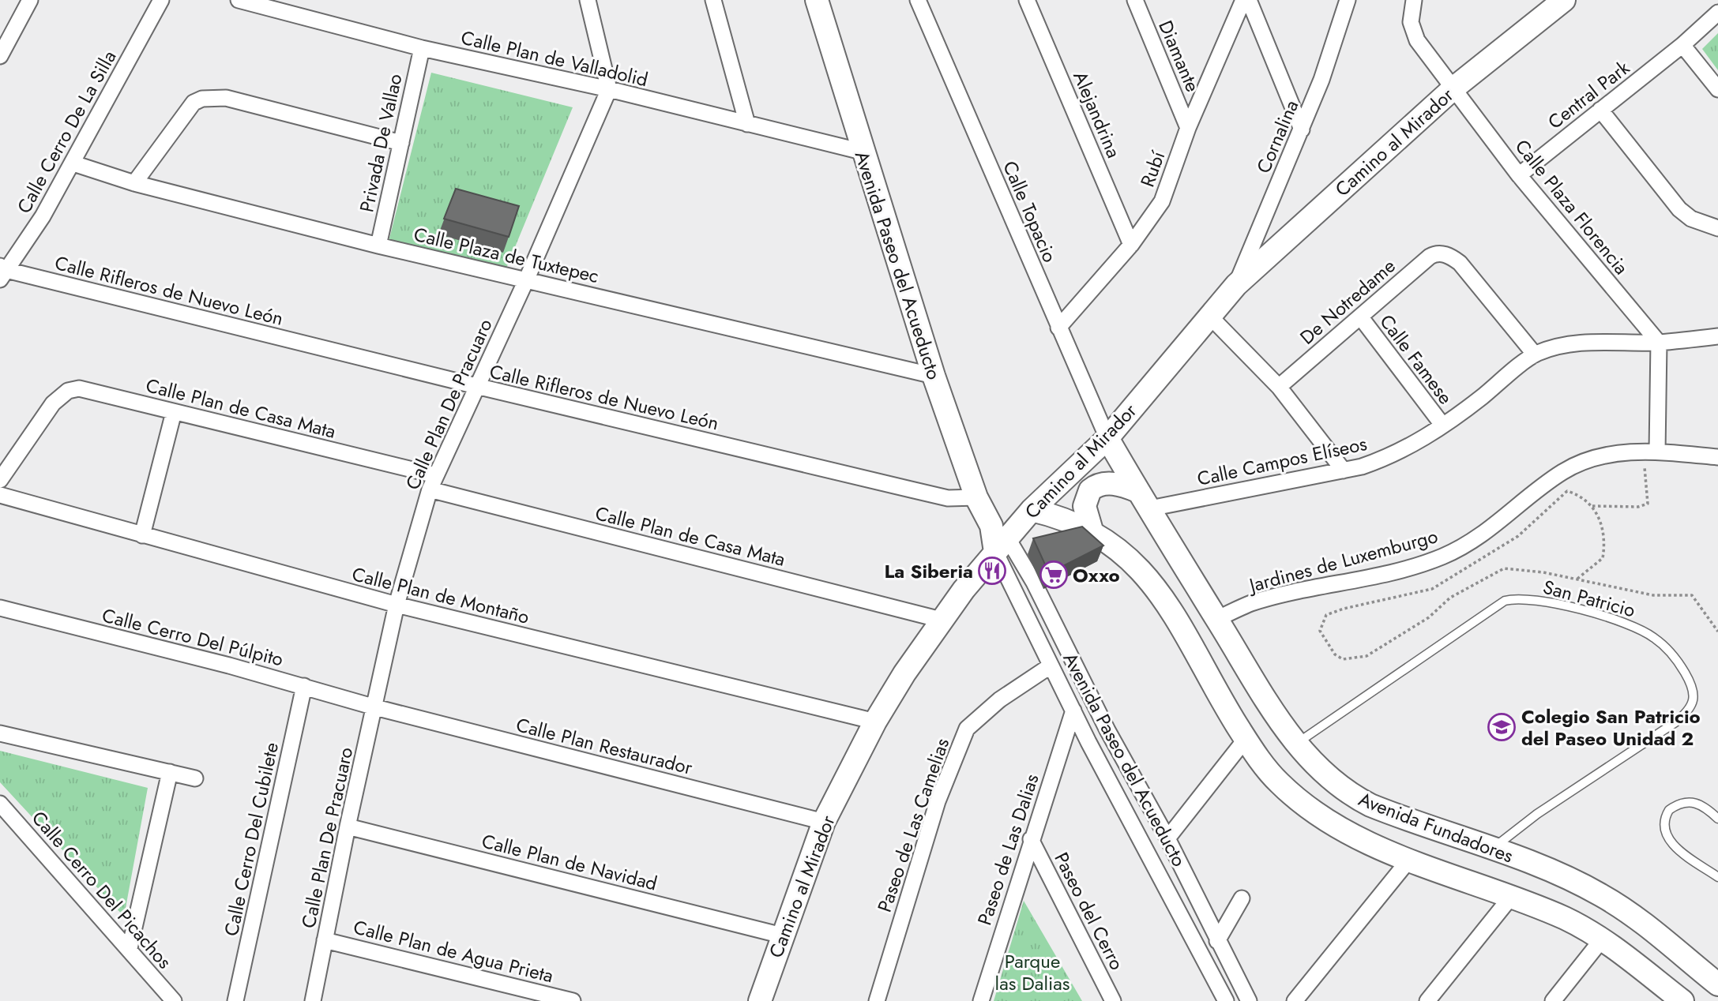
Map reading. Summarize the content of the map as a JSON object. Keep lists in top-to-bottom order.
{
  "streets": {
    "main road": ["Camino al Mirador", "Avenida Paseo del Acueducto", "Avenida Fundadores"],
    "street": [
      "Diamante",
      "Calle Plan de Valladolid",
      "Central Park",
      "Alejandrina",
      "Calle Cerro De La Silla",
      "Cornalina",
      "Privada De Vallao",
      "Rubí",
      "Calle Plaza Florencia",
      "Calle Topacio",
      "Calle Plaza de Tuxtepec",
      "Calle Rifleros de Nuevo León",
      "De Notredame",
      "Calle Famese",
      "Calle Plan De Pracuaro",
      "Calle Plan de Casa Mata",
      "Calle Campos Elíseos",
      "Jardines de Luxemburgo",
      "Calle Plan de Montaño",
      "Calle Cerro Del Púlpito",
      "Calle Plan Restaurador",
      "Paseo de Las Camelias",
      "Calle Cerro Del Cubilete",
      "Paseo de Las Dalias",
      "Calle Plan de Navidad",
      "Calle Cerro Del Picachos",
      "Paseo del Cerro",
      "Calle Plan de Agua Prieta"
    ],
    "lane": ["San Patricio"]
  },
  "crossings": [
    ["Diamante", "Rubí"],
    ["Calle Plan de Valladolid", "Privada De Vallao"],
    ["Calle Plan de Valladolid", "Avenida Paseo del Acueducto"],
    ["Calle Plan de Valladolid", "Calle Plan De Pracuaro"],
    ["Central Park", "Calle Plaza Florencia"],
    ["Alejandrina", "Rubí"],
    ["Calle Cerro De La Silla", "Calle Plaza de Tuxtepec"],
    ["Calle Cerro De La Silla", "Calle Rifleros de Nuevo León"],
    ["Cornalina", "Camino al Mirador"],
    ["Camino al Mirador", "Calle Plaza Florencia"],
    ["Camino al Mirador", "Calle Topacio"],
    ["Camino al Mirador", "Avenida Paseo del Acueducto"],
    ["Camino al Mirador", "Calle Plan de Casa Mata"],
    ["Camino al Mirador", "Calle Plan de Montaño"],
    ["Camino al Mirador", "Calle Plan Restaurador"],
    ["Camino al Mirador", "Avenida Fundadores"],
    ["Camino al Mirador", "Calle Plan de Navidad"],
    ["Privada De Vallao", "Calle Plaza de Tuxtepec"],
    ["Rubí", "Calle Topacio"],
    ["Calle Plaza Florencia", "Calle Campos Elíseos"],
    ["Calle Topacio", "Avenida Fundadores"],
    ["Calle Plaza de Tuxtepec", "Avenida Paseo del Acueducto"],
    ["Calle Plaza de Tuxtepec", "Calle Plan De Pracuaro"],
    ["Avenida Paseo del Acueducto", "Calle Rifleros de Nuevo León"],
    ["Avenida Paseo del Acueducto", "Paseo de Las Camelias"],
    ["Avenida Paseo del Acueducto", "Paseo de Las Dalias"],
    ["Calle Rifleros de Nuevo León", "Calle Plan De Pracuaro"],
    ["De Notredame", "Calle Famese"],
    ["De Notredame", "Calle Campos Elíseos"],
    ["Calle Famese", "Calle Campos Elíseos"],
    ["Calle Plan De Pracuaro", "Calle Plan de Casa Mata"],
    ["Calle Plan De Pracuaro", "Calle Plan de Montaño"],
    ["Calle Plan De Pracuaro", "Calle Cerro Del Púlpito"],
    ["Calle Plan De Pracuaro", "Calle Plan Restaurador"],
    ["Calle Plan De Pracuaro", "Calle Plan de Navidad"],
    ["Calle Plan De Pracuaro", "Calle Plan de Agua Prieta"],
    ["Calle Campos Elíseos", "Avenida Fundadores"],
    ["Jardines de Luxemburgo", "Avenida Fundadores"],
    ["San Patricio", "Avenida Fundadores"],
    ["Calle Cerro Del Púlpito", "Calle Plan Restaurador"],
    ["Calle Cerro Del Púlpito", "Calle Cerro Del Cubilete"],
    ["Paseo de Las Dalias", "Paseo del Cerro"]
  ],
  "parks": ["Parque las Dalias"],
  "places": {
    "restaurant": ["La Siberia"],
    "supermarket": ["Oxxo"],
    "school or university": ["Colegio San Patricio del Paseo Unidad 2"]
  }
}
